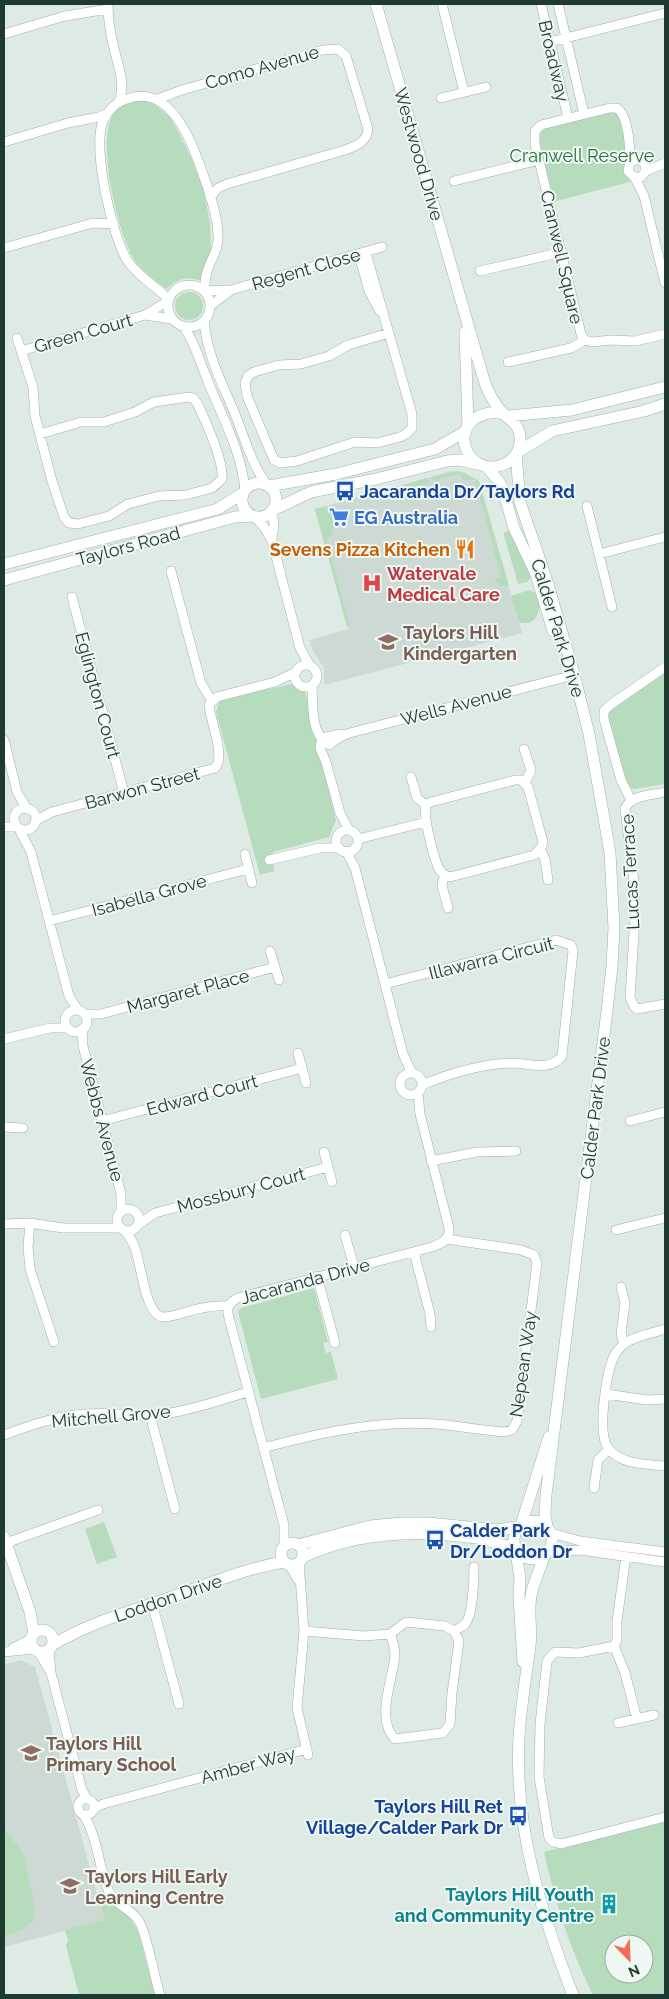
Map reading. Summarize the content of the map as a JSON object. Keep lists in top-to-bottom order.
{
  "streets": {
    "street": [
      "Broadway",
      "Como Avenue",
      "Westwood Drive",
      "Cranwell Square",
      "Regent Close",
      "Green Court",
      "Taylors Road",
      "Calder Park Drive",
      "Eglington Court",
      "Wells Avenue",
      "Barwon Street",
      "Lucas Terrace",
      "Isabella Grove",
      "Illawarra Circuit",
      "Margaret Place",
      "Edward Court",
      "Webbs Avenue",
      "Mossbury Court",
      "Jacaranda Drive",
      "Nepean Way",
      "Mitchell Grove",
      "Loddon Drive",
      "Amber Way"
    ]
  },
  "crossings": [
    ["Broadway", "Cranwell Square"],
    ["Westwood Drive", "Calder Park Drive"],
    ["Regent Close", "Green Court"],
    ["Calder Park Drive", "Wells Avenue"],
    ["Calder Park Drive", "Loddon Drive"],
    ["Eglington Court", "Barwon Street"],
    ["Margaret Place", "Webbs Avenue"],
    ["Edward Court", "Webbs Avenue"],
    ["Webbs Avenue", "Mossbury Court"],
    ["Jacaranda Drive", "Nepean Way"],
    ["Jacaranda Drive", "Mitchell Grove"],
    ["Jacaranda Drive", "Loddon Drive"],
    ["Jacaranda Drive", "Amber Way"],
    ["Loddon Drive", "Amber Way"]
  ],
  "parks": ["Cranwell Reserve"],
  "places": {
    "bus stop": ["Jacaranda Dr/Taylors Rd", "Calder Park Dr/Loddon Dr", "Taylors Hill Ret Village/Calder Park Dr"],
    "supermarket": ["EG Australia"],
    "restaurant": ["Sevens Pizza Kitchen"],
    "hospital": ["Watervale Medical Care"],
    "school or university": ["Taylors Hill Kindergarten", "Taylors Hill Primary School", "Taylors Hill Early Learning Centre"],
    "building": ["Taylors Hill Youth and Community Centre"]
  },
  "north": "bottom right"
}
